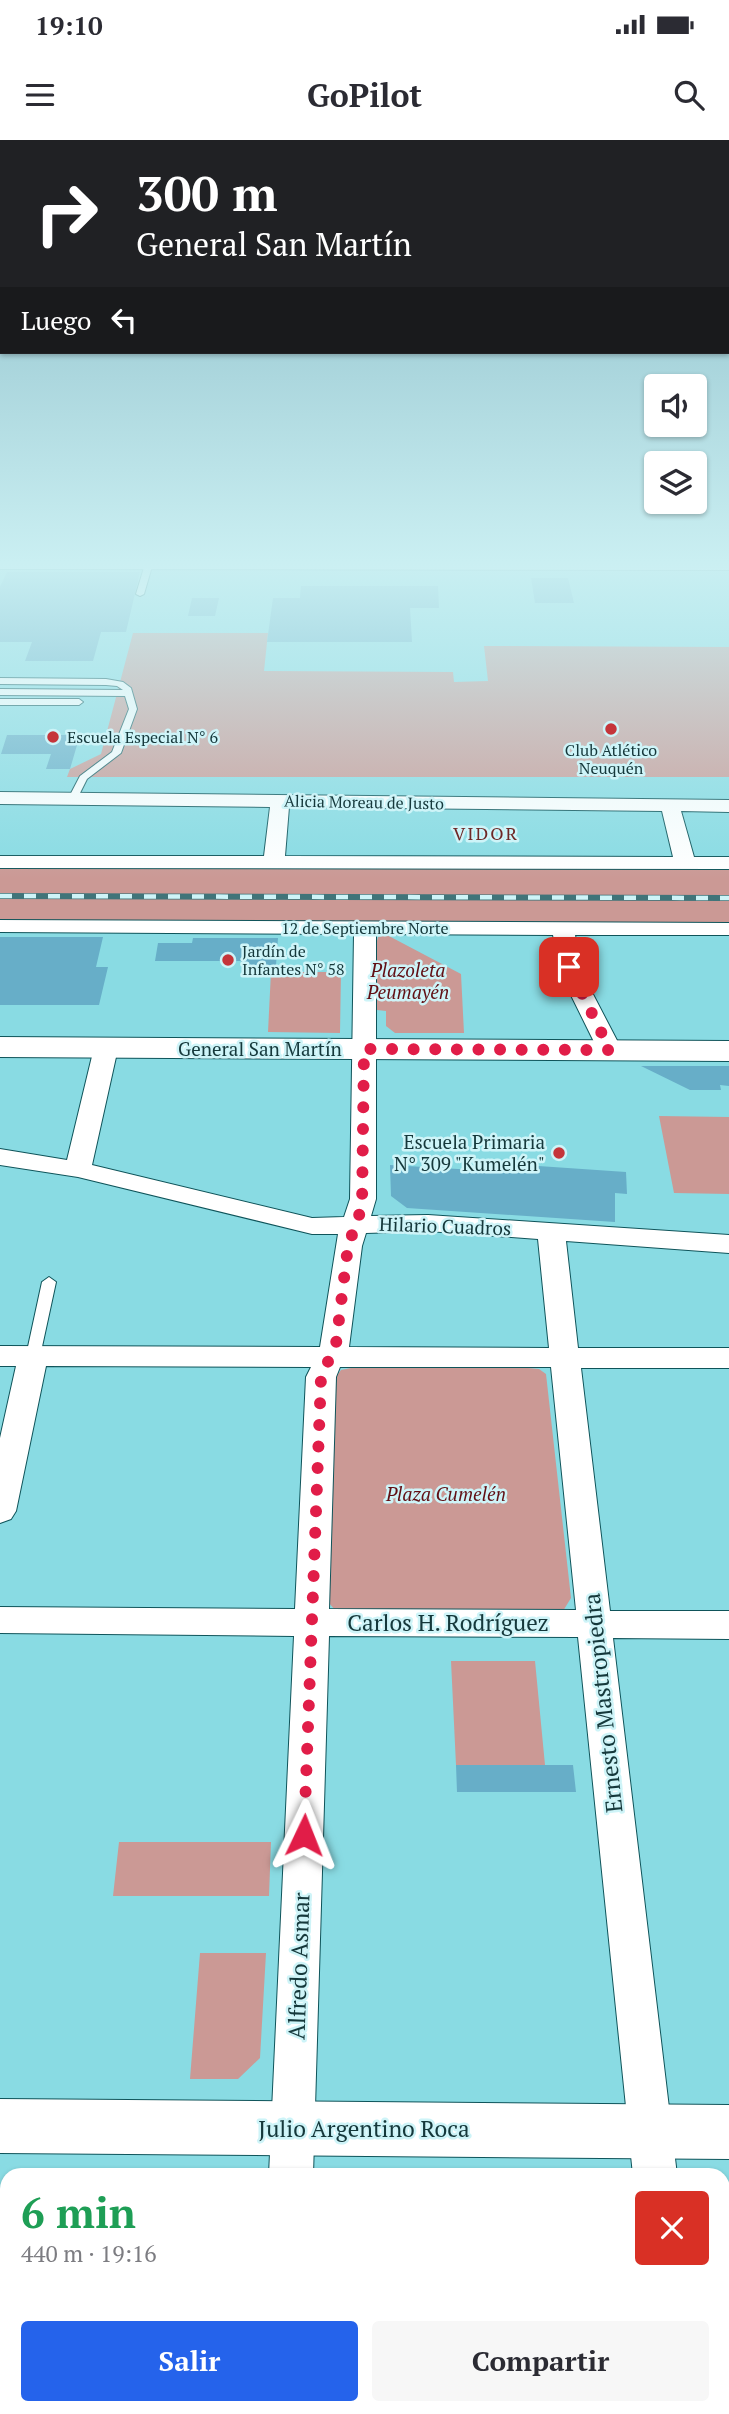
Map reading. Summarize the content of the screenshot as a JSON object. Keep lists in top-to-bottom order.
{
  "streets": {
    "main road": ["General San Martín"],
    "street": [
      "Alicia Moreau de Justo",
      "12 de Septiembre Norte",
      "Hilario Cuadros",
      "Carlos H. Rodríguez",
      "Ernesto Mastropiedra",
      "Alfredo Asmar",
      "Julio Argentino Roca"
    ]
  },
  "crossings": [
    ["12 de Septiembre Norte", "Alfredo Asmar"],
    ["General San Martín", "Alfredo Asmar"],
    ["Hilario Cuadros", "Ernesto Mastropiedra"],
    ["Hilario Cuadros", "Alfredo Asmar"],
    ["Carlos H. Rodríguez", "Ernesto Mastropiedra"],
    ["Carlos H. Rodríguez", "Alfredo Asmar"],
    ["Ernesto Mastropiedra", "Julio Argentino Roca"],
    ["Alfredo Asmar", "Julio Argentino Roca"]
  ],
  "districts": ["VIDOR"],
  "parks": ["Plazoleta Peumayén", "Plaza Cumelén"],
  "places": [
    "Club Atlético Neuquén",
    "Escuela Especial N° 6",
    "Jardín de Infantes N° 58",
    "Escuela Primaria N° 309 \"Kumelén\""
  ],
  "page": {
    "status": "19:10",
    "header": "GoPilot",
    "turn": ["300 m", "General San Martín"],
    "then": "Luego",
    "heading": ["6 min", "440 m · 19:16"],
    "buttons": ["Salir", "Compartir"]
  }
}
